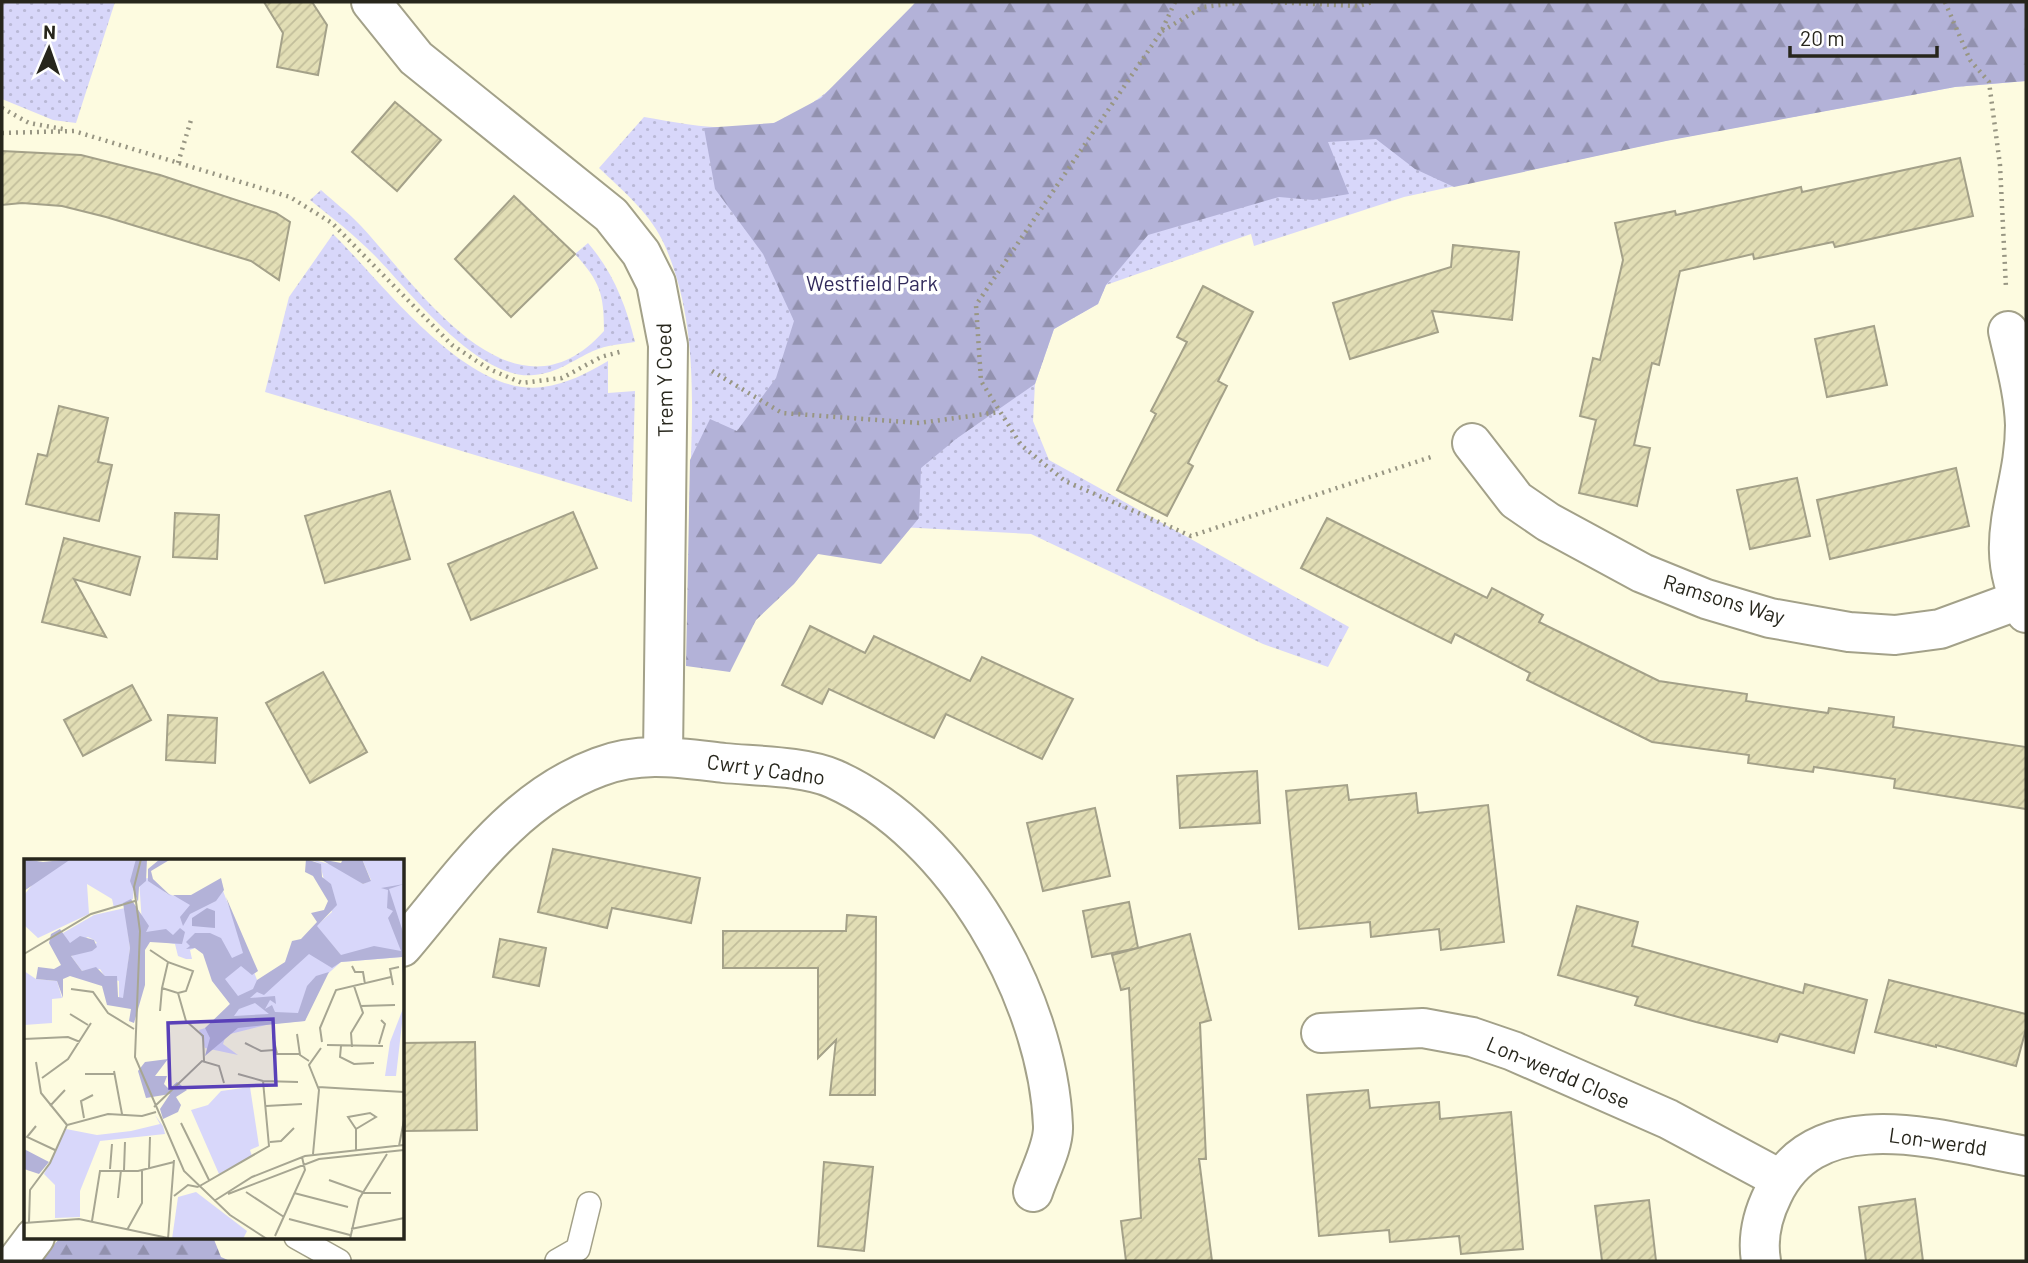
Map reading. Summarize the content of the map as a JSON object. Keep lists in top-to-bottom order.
{
  "streets": {
    "street": [
      "Trem Y Coed",
      "Ramsons Way",
      "Cwrt y Cadno",
      "Lon-werdd Close",
      "Lon-werdd"
    ]
  },
  "crossings": [
    ["Trem Y Coed", "Cwrt y Cadno"],
    ["Lon-werdd Close", "Lon-werdd"]
  ],
  "parks": ["Westfield Park"],
  "scale_bar": "20 m",
  "north": "top"
}
